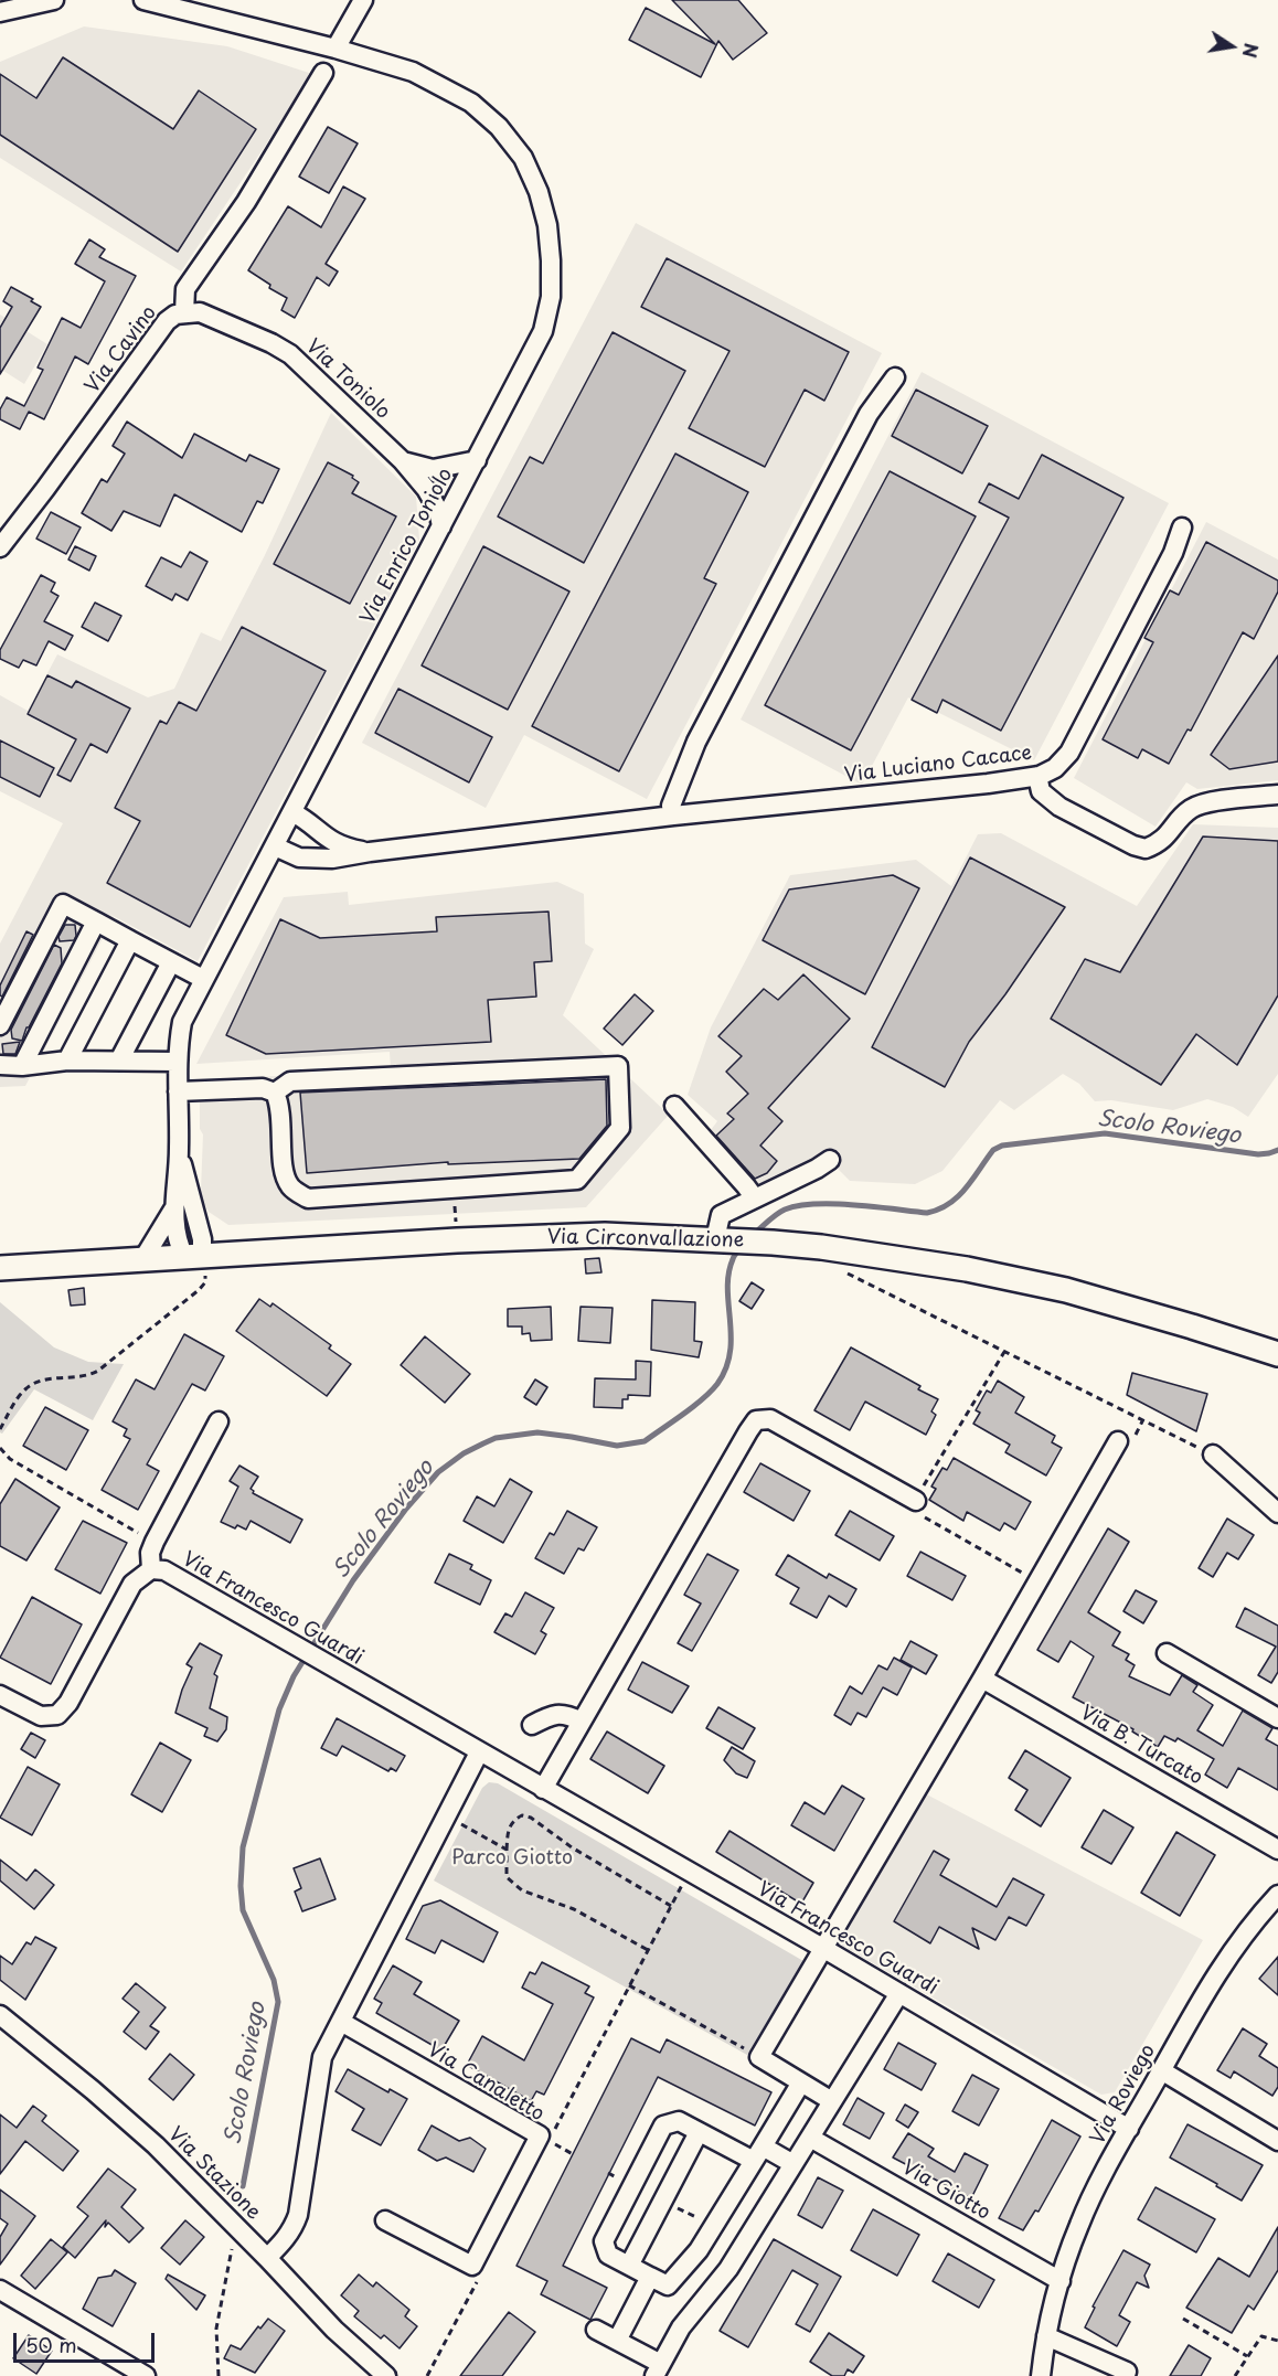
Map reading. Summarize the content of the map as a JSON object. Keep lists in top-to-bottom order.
{
  "streets": {
    "main road": ["Via Circonvallazione"],
    "street": [
      "Via Cavino",
      "Via Toniolo",
      "Via Enrico Toniolo",
      "Via Luciano Cacace",
      "Via Francesco Guardi",
      "Via B. Turcato",
      "Via Canaletto",
      "Via Roviego",
      "Via Stazione",
      "Via Giotto"
    ]
  },
  "crossings": [
    ["Via Cavino", "Via Toniolo"],
    ["Via Toniolo", "Via Enrico Toniolo"],
    ["Via Enrico Toniolo", "Via Luciano Cacace"],
    ["Via Enrico Toniolo", "Via Circonvallazione"],
    ["Via Francesco Guardi", "Via Roviego"],
    ["Via Roviego", "Via Giotto"]
  ],
  "water": ["Scolo Roviego"],
  "parks": ["Parco Giotto"],
  "scale_bar": "50 m",
  "north": "right"
}
